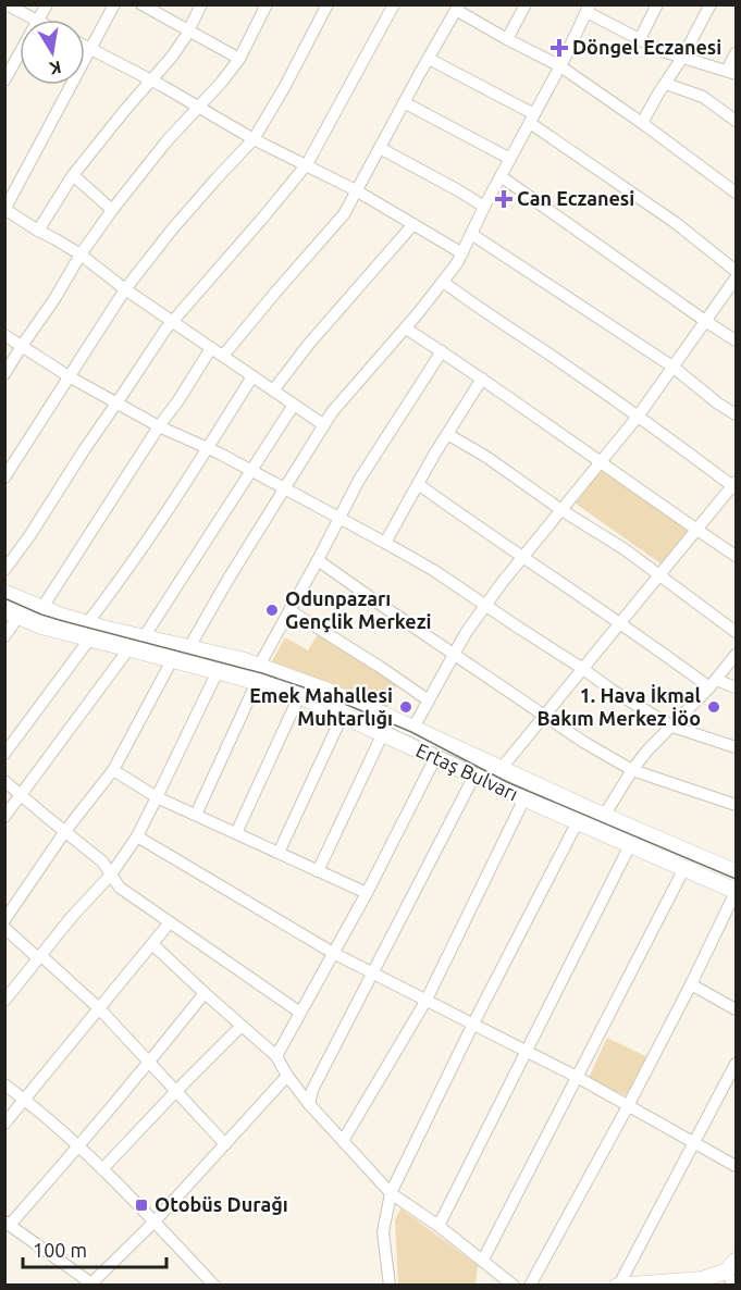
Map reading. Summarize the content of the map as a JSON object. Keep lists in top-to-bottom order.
{
  "streets": {
    "main road": ["Ertaş Bulvarı"]
  },
  "places": {
    "health": ["Döngel Eczanesi", "Can Eczanesi"],
    "other": ["Odunpazarı Gençlik Merkezi", "Emek Mahallesi Muhtarlığı", "1. Hava İkmal Bakım Merkez İöo"],
    "transit": ["Otobüs Durağı"]
  },
  "scale_bar": "100 m",
  "north": "bottom"
}
